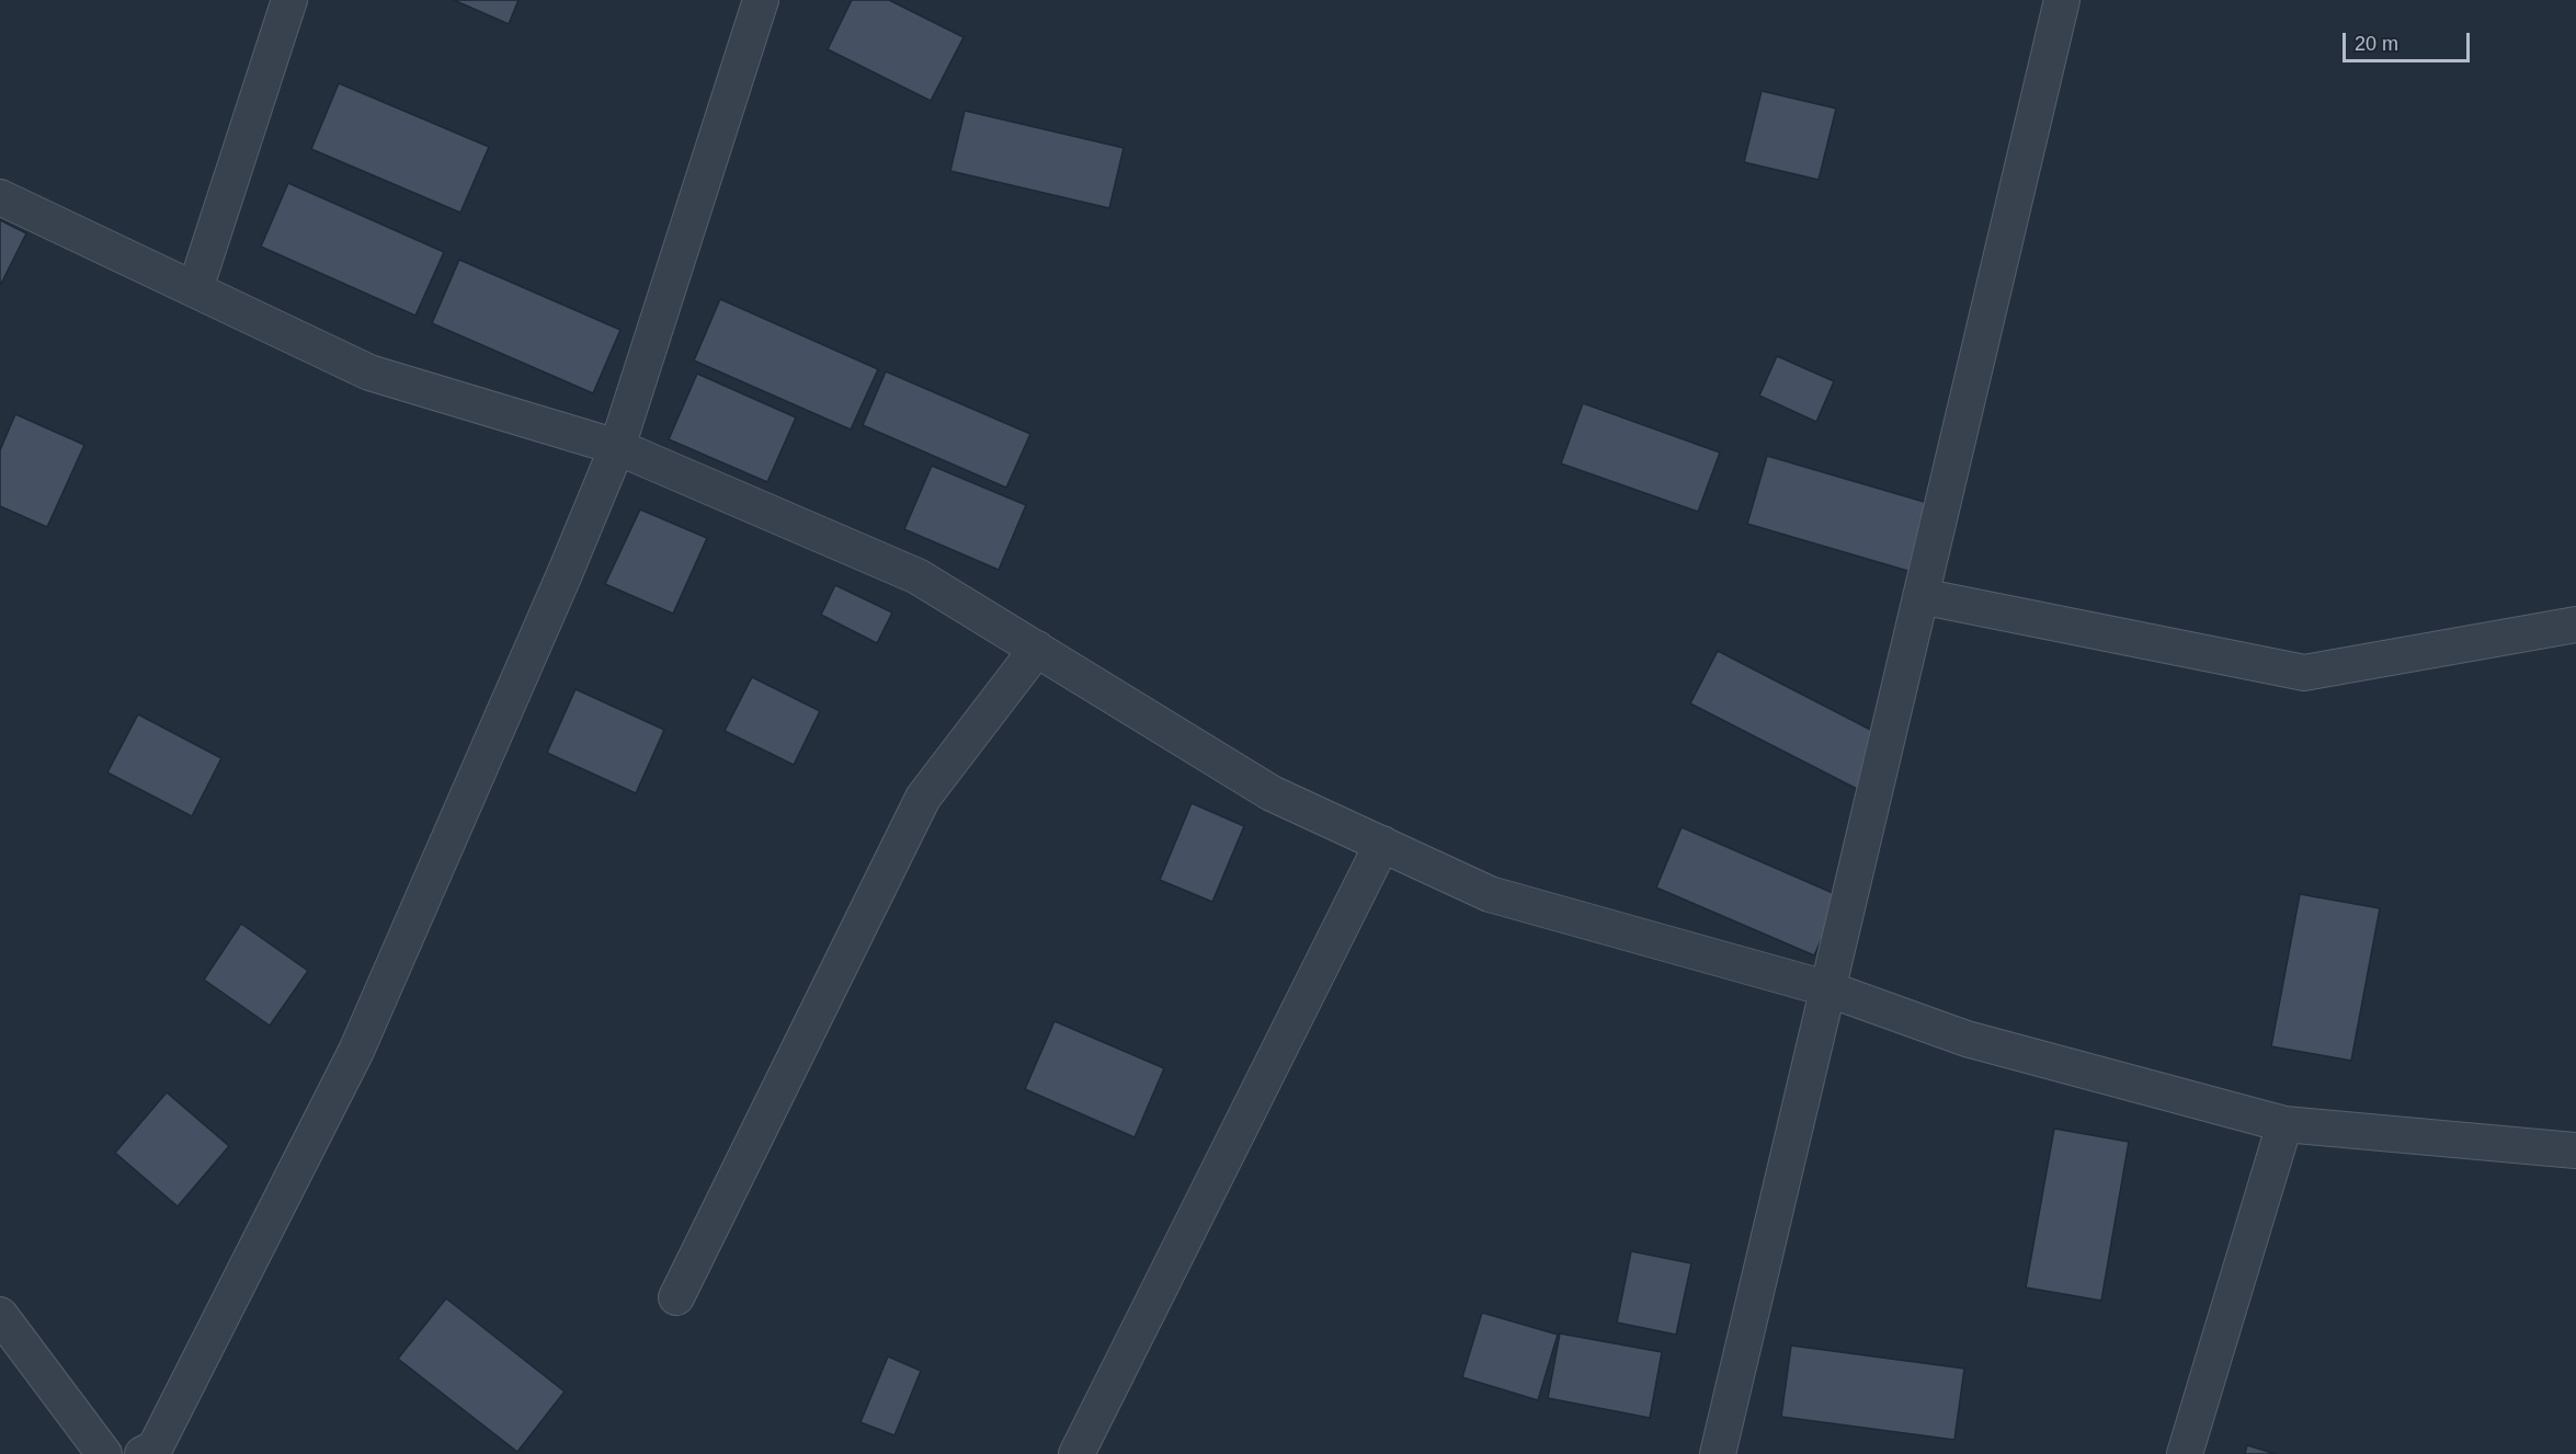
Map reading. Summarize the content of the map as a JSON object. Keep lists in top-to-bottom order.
{
  "scale_bar": "20 m"
}
